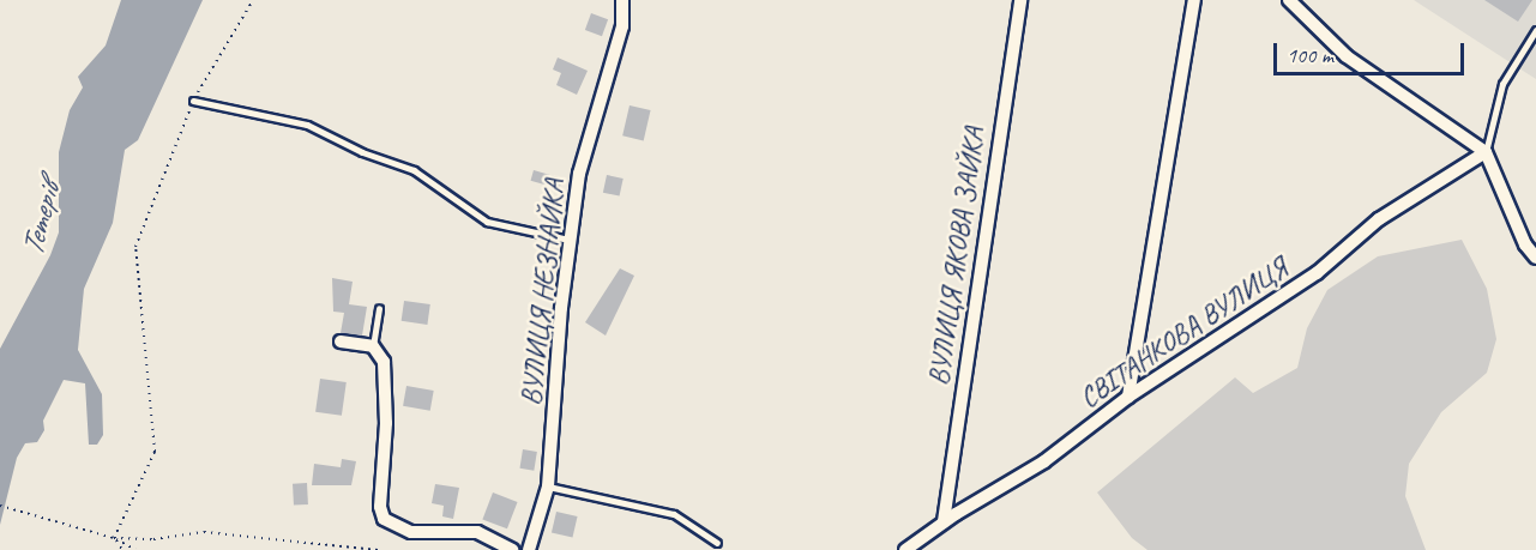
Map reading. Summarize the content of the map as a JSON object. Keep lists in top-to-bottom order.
{
  "streets": {
    "street": ["ВУЛИЦЯ ЯКОВА ЗАЙКА", "ВУЛИЦЯ НЕЗНАЙКА", "СВІТАНКОВА ВУЛИЦЯ"]
  },
  "crossings": [
    ["ВУЛИЦЯ ЯКОВА ЗАЙКА", "СВІТАНКОВА ВУЛИЦЯ"]
  ],
  "water": ["Тетерів"],
  "scale_bar": "100 m"
}
